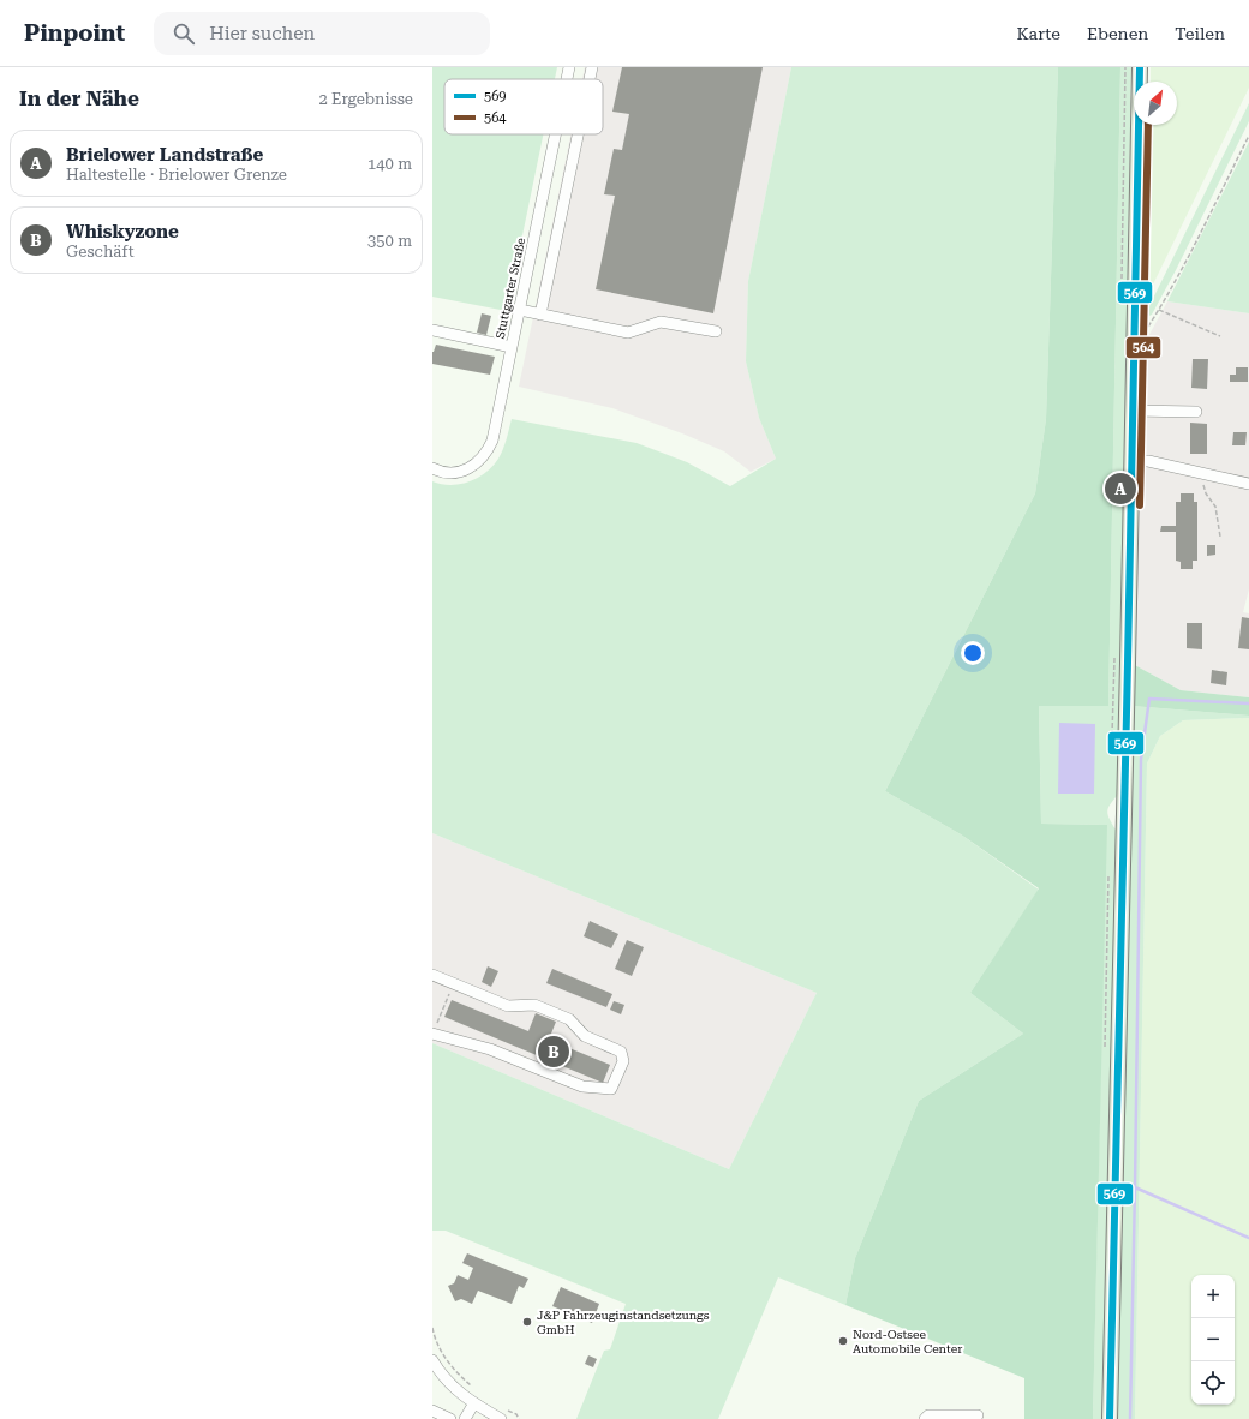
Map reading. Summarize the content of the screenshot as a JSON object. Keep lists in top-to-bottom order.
{
  "streets": {
    "street": ["Stuttgarter Straße"]
  },
  "places": ["J&P Fahrzeuginstandsetzungs GmbH", "Nord-Ostsee Automobile Center"],
  "lines": ["transit line 569", "transit line 564"],
  "legend": ["569", "564"],
  "north": "top right",
  "page": {
    "header": "Pinpoint",
    "search": "Hier suchen",
    "nav": ["Karte", "Ebenen", "Teilen"],
    "heading": ["In der Nähe", "2 Ergebnisse"],
    "list": [
      {
        "mark": "A",
        "name": "Brielower Landstraße",
        "note": "Haltestelle · Brielower Grenze",
        "value": "140 m"
      },
      {
        "mark": "B",
        "name": "Whiskyzone",
        "note": "Geschäft",
        "value": "350 m"
      }
    ],
    "pins": ["A", "B"],
    "map_buttons": ["+", "−"]
  }
}
